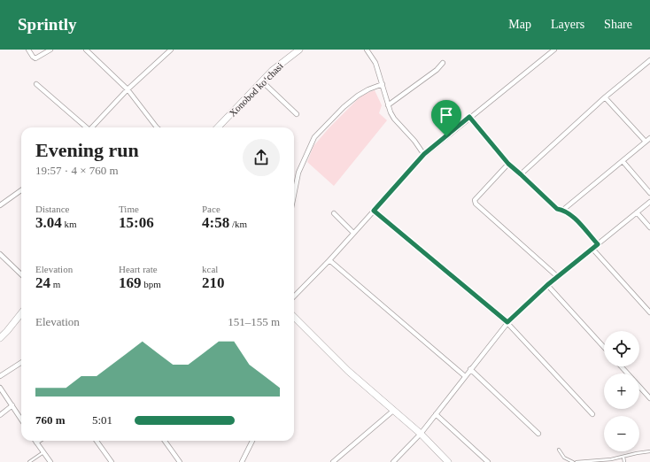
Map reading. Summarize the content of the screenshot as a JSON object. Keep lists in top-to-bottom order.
{
  "streets": {
    "street": ["Xonobod koʻchasi"]
  },
  "page": {
    "header": "Sprintly",
    "nav": ["Map", "Layers", "Share"],
    "heading": ["Evening run", "19:57 · 4 × 760 m"],
    "stats": [
      ["Distance", "3.04 km"],
      ["Time", "15:06"],
      ["Pace", "4:58 /km"],
      ["Elevation", "24 m"],
      ["Heart rate", "169 bpm"],
      ["kcal", "210"]
    ],
    "chart": ["Elevation", "151–155 m"],
    "map_buttons": ["+", "−"],
    "list": [
      {
        "name": "760 m",
        "note": "5:01"
      }
    ]
  }
}
